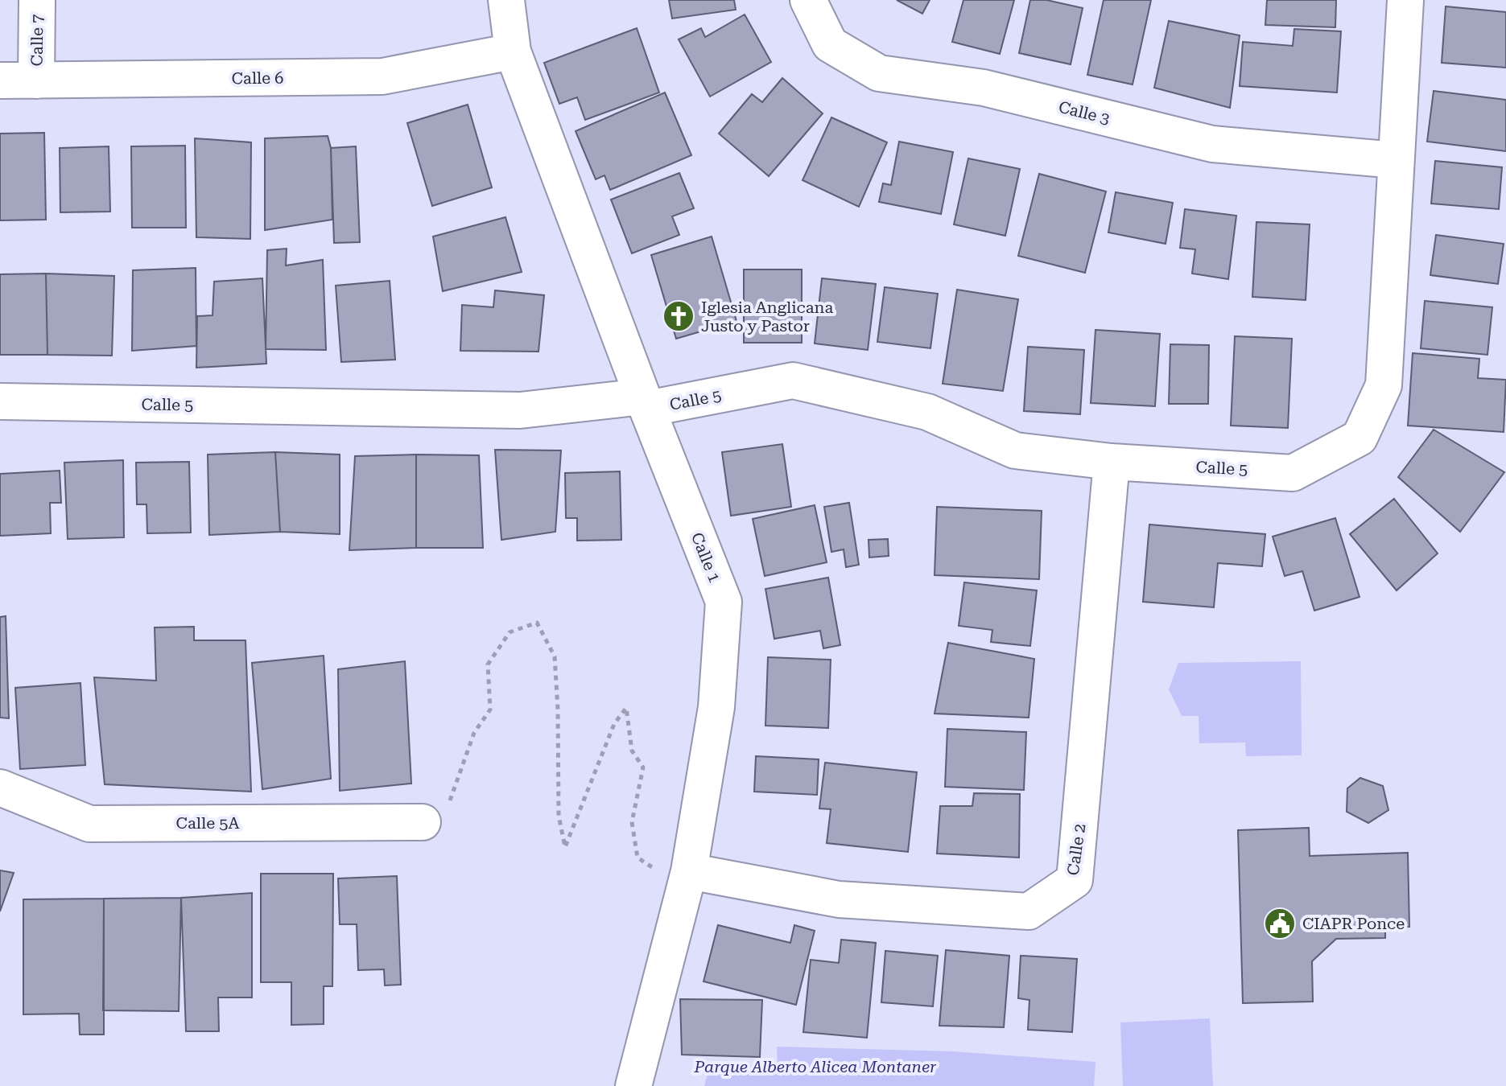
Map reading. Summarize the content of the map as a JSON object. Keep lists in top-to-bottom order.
{
  "streets": {
    "street": [
      "Calle 7",
      "Calle 6",
      "Calle 3",
      "Calle 5",
      "Calle 1",
      "Calle 5A",
      "Calle 2"
    ]
  },
  "crossings": [
    ["Calle 7", "Calle 6"],
    ["Calle 6", "Calle 1"],
    ["Calle 3", "Calle 5"],
    ["Calle 5", "Calle 1"],
    ["Calle 5", "Calle 2"],
    ["Calle 1", "Calle 2"]
  ],
  "parks": ["Parque Alberto Alicea Montaner"],
  "places": {
    "church": ["Iglesia Anglicana Justo y Pastor"],
    "public building": ["CIAPR Ponce"]
  }
}
